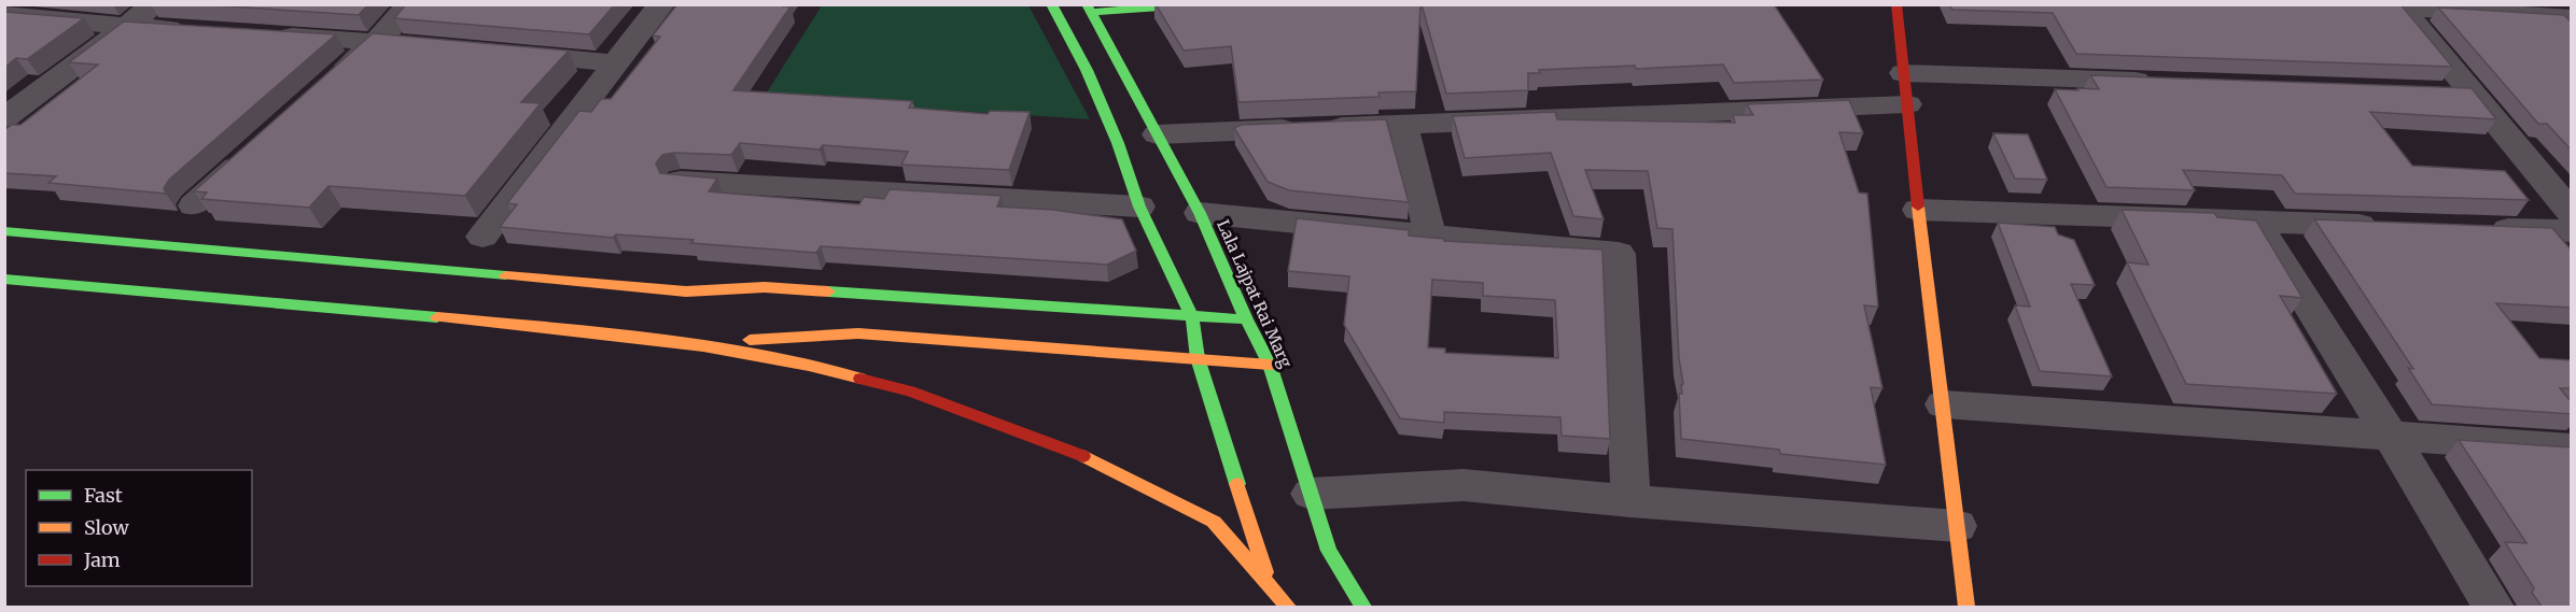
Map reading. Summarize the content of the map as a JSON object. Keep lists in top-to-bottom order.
{
  "streets": {
    "main road": ["Lala Lajpat Rai Marg"]
  },
  "legend": ["Fast", "Slow", "Jam"]
}
